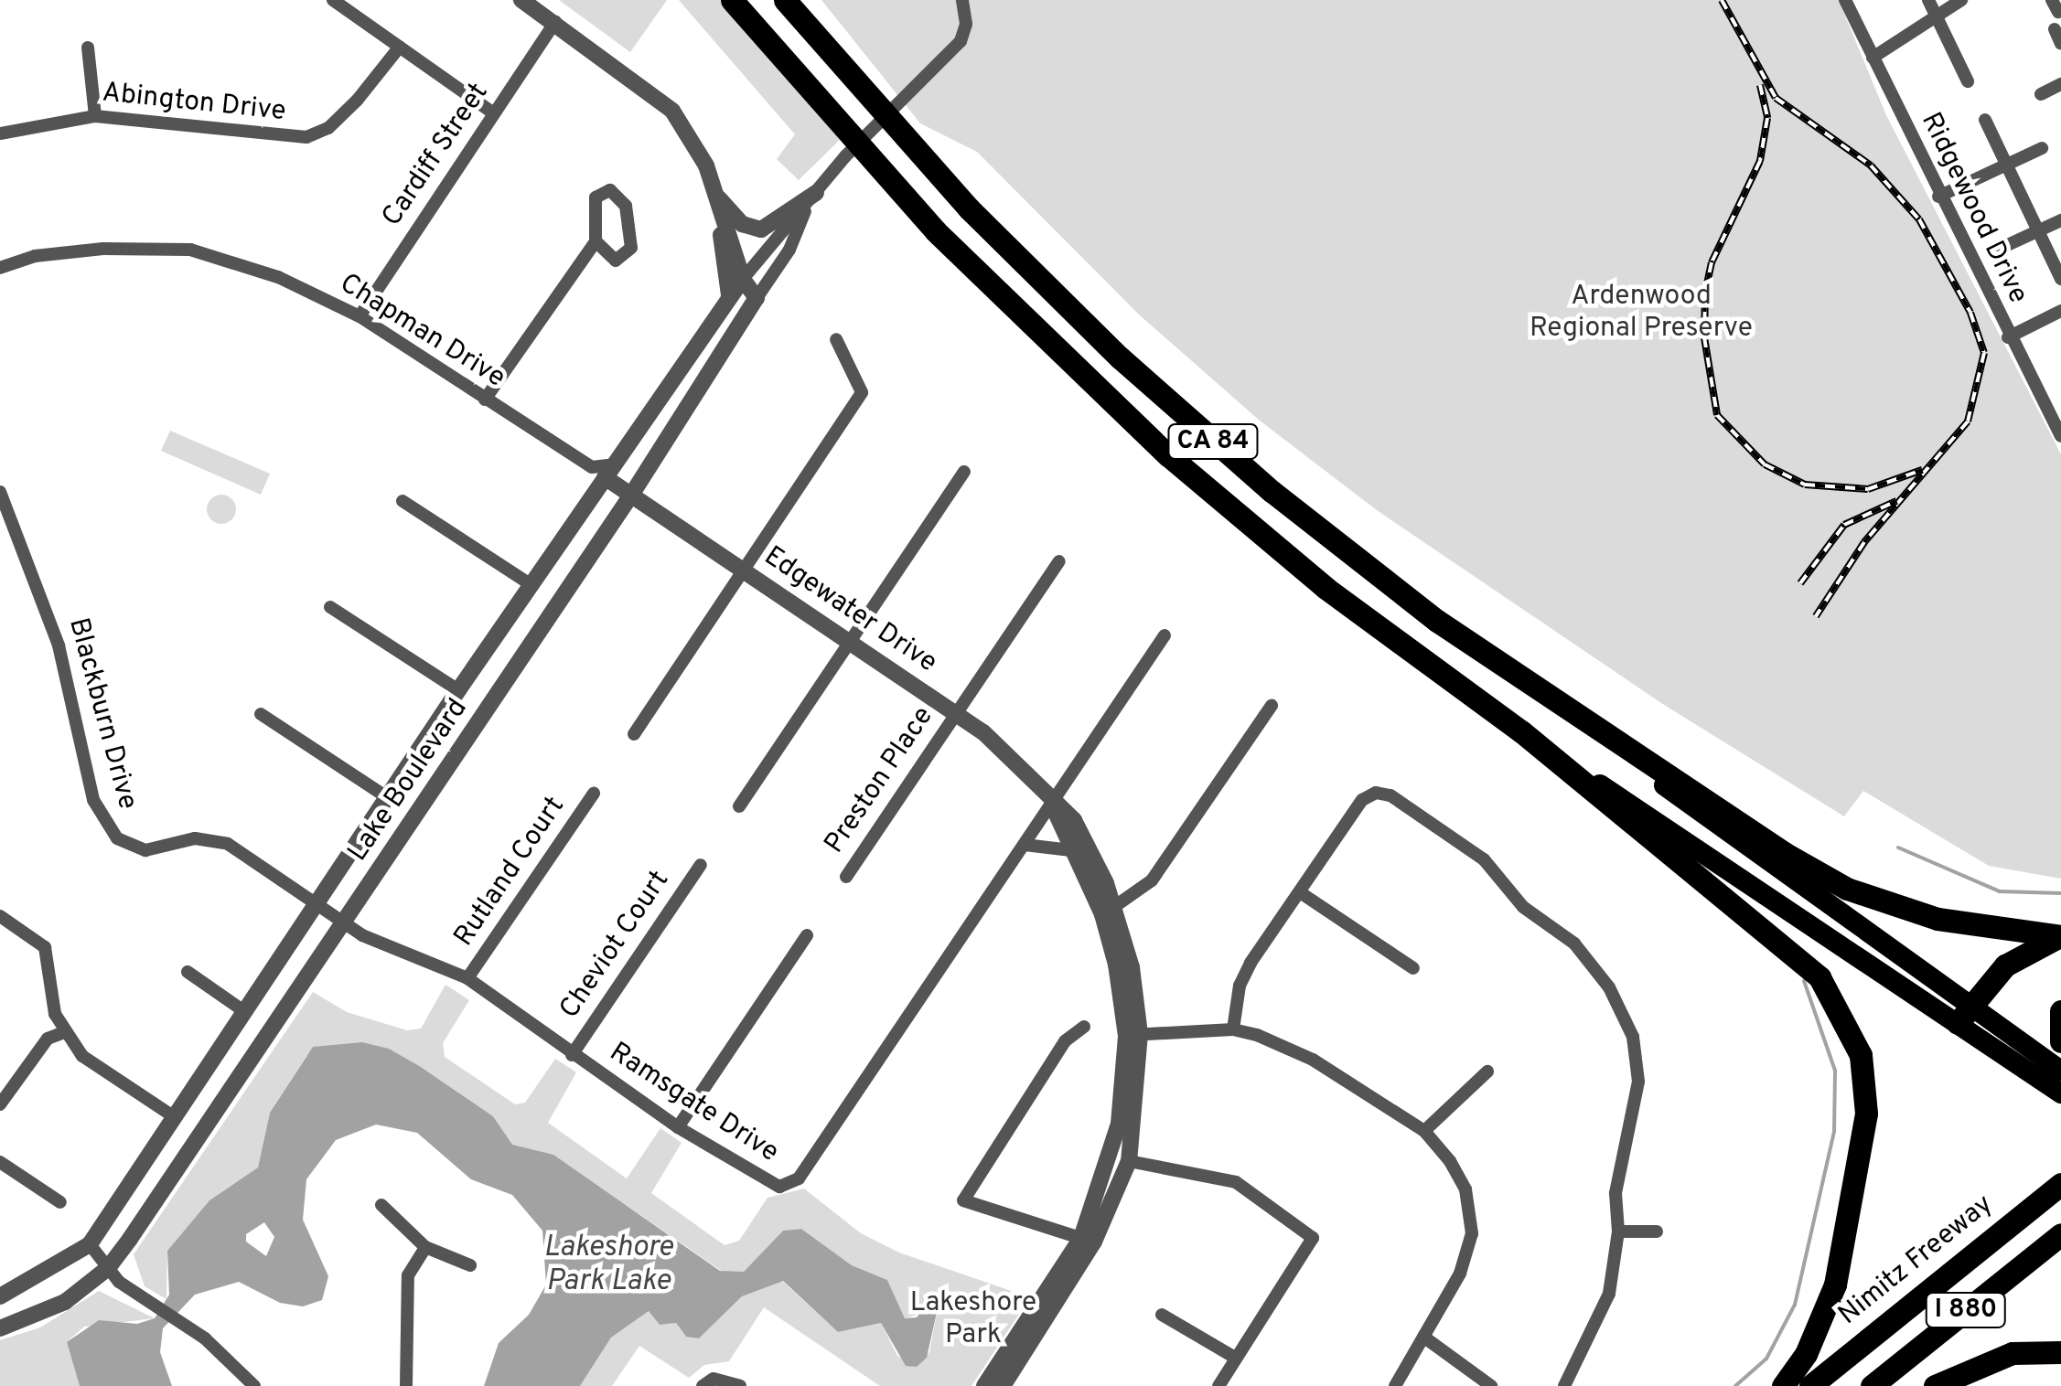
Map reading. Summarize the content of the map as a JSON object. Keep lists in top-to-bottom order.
{
  "streets": {
    "highway": ["CA 84", "Nimitz Freeway", "I 880"],
    "street": [
      "Abington Drive",
      "Cardiff Street",
      "Ridgewood Drive",
      "Chapman Drive",
      "Edgewater Drive",
      "Blackburn Drive",
      "Lake Boulevard",
      "Preston Place",
      "Rutland Court",
      "Cheviot Court",
      "Ramsgate Drive"
    ]
  },
  "crossings": [
    ["Cardiff Street", "Chapman Drive"],
    ["Chapman Drive", "Edgewater Drive"],
    ["Chapman Drive", "Lake Boulevard"],
    ["Edgewater Drive", "Lake Boulevard"],
    ["Edgewater Drive", "Preston Place"],
    ["Edgewater Drive", "Ramsgate Drive"],
    ["Blackburn Drive", "Lake Boulevard"],
    ["Blackburn Drive", "Ramsgate Drive"],
    ["Lake Boulevard", "Ramsgate Drive"],
    ["Rutland Court", "Ramsgate Drive"],
    ["Cheviot Court", "Ramsgate Drive"]
  ],
  "water": ["Lakeshore Park Lake"],
  "parks": ["Ardenwood Regional Preserve", "Lakeshore Park"]
}
